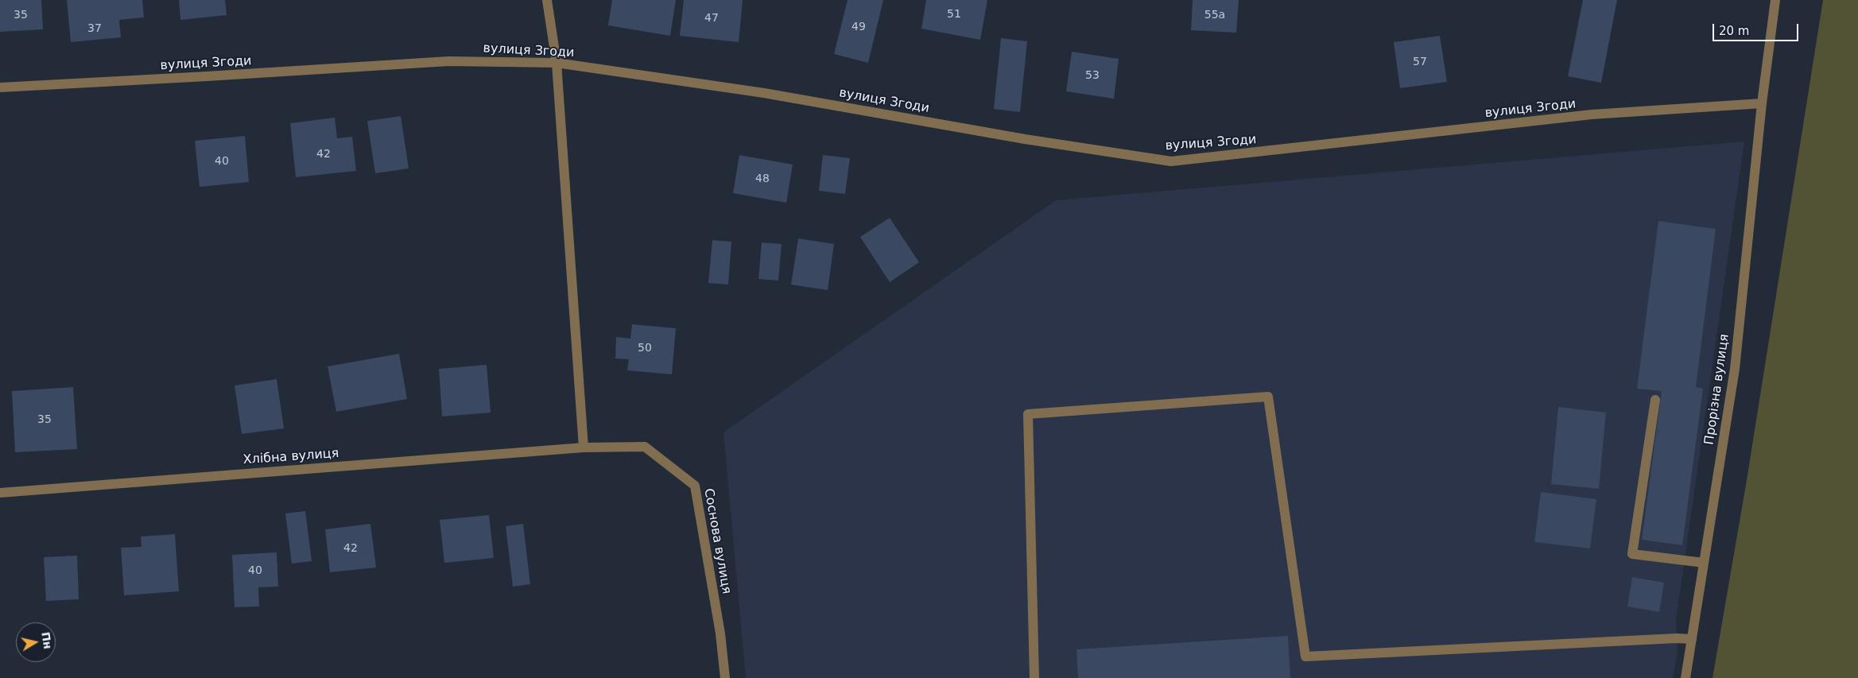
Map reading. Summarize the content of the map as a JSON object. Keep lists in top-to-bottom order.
{
  "streets": {
    "street": [
      "вулиця Згоди",
      "Прорізна вулиця",
      "Хлібна вулиця",
      "Соснова вулиця"
    ]
  },
  "crossings": [
    ["вулиця Згоди", "Прорізна вулиця"],
    ["Хлібна вулиця", "Соснова вулиця"]
  ],
  "house_numbers": [
    "51",
    "35",
    "55a",
    "47",
    "49",
    "37",
    "57",
    "53",
    "42",
    "40",
    "48",
    "50",
    "35",
    "42",
    "40"
  ],
  "scale_bar": "20 m",
  "north": "right"
}
